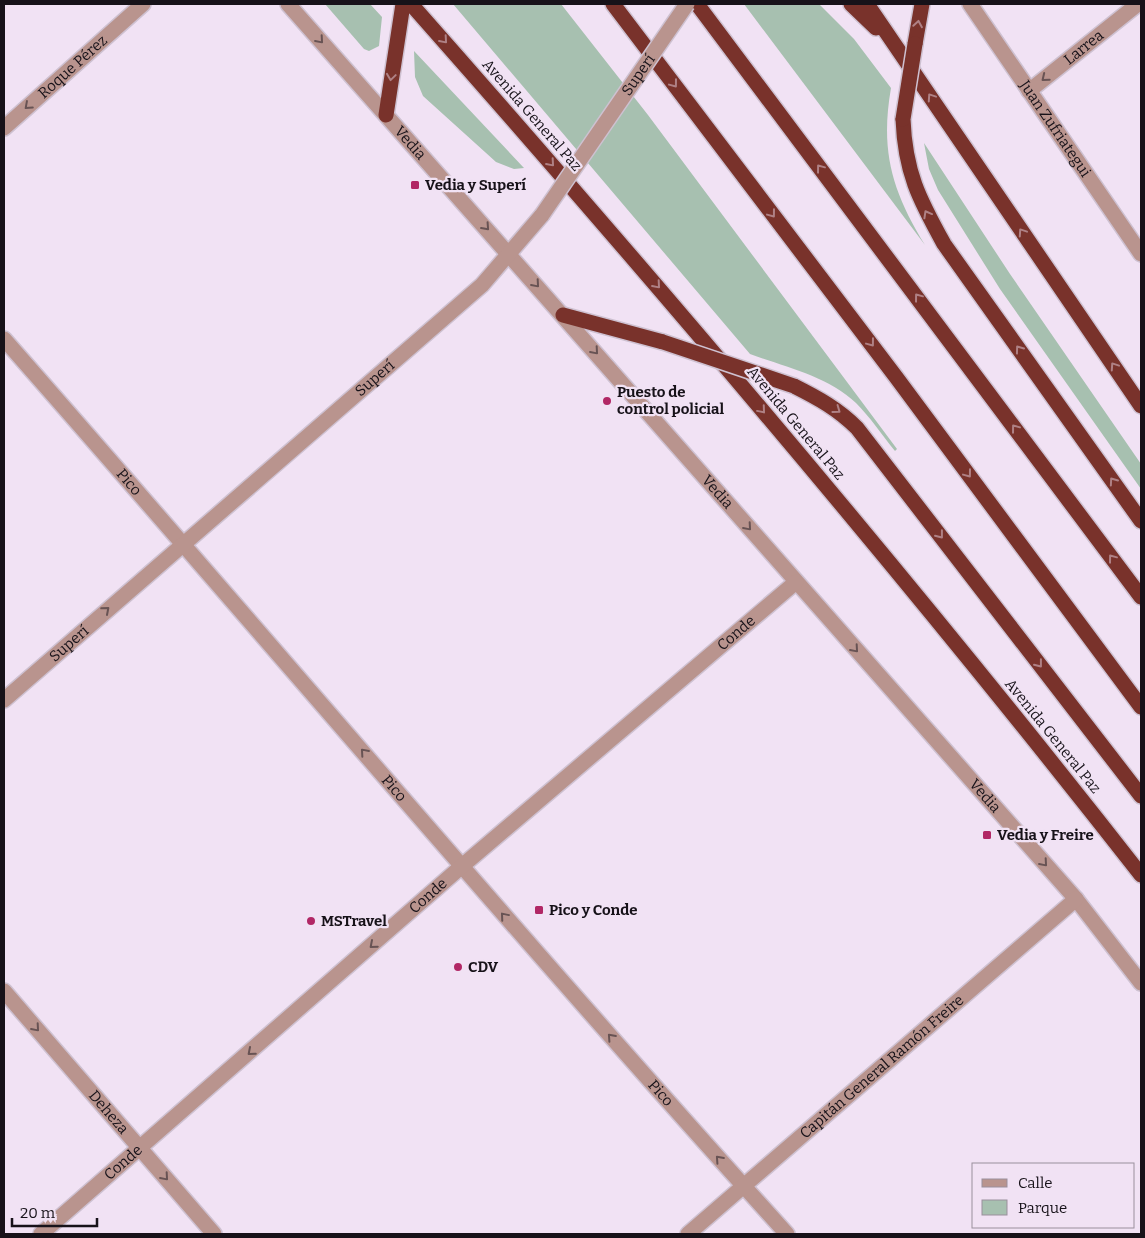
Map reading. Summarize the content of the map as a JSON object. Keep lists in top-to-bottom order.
{
  "streets": {
    "highway": ["Avenida General Paz"],
    "street": [
      "Larrea",
      "Roque Pérez",
      "Superí",
      "Juan Zufriategui",
      "Vedia",
      "Pico",
      "Conde",
      "Capitán General Ramón Freire",
      "Deheza"
    ]
  },
  "crossings": [
    ["Larrea", "Juan Zufriategui"],
    ["Superí", "Vedia"],
    ["Superí", "Pico"],
    ["Vedia", "Conde"],
    ["Vedia", "Capitán General Ramón Freire"],
    ["Pico", "Conde"],
    ["Pico", "Capitán General Ramón Freire"],
    ["Conde", "Deheza"]
  ],
  "one_way": [
    "Larrea",
    "Roque Pérez",
    "Vedia",
    "Pico",
    "Conde",
    "Deheza"
  ],
  "places": {
    "transit": ["Vedia y Superí", "Vedia y Freire", "Pico y Conde"],
    "other": ["Puesto de control policial", "MSTravel", "CDV"]
  },
  "legend": ["Calle", "Parque"],
  "scale_bar": "20 m"
}
